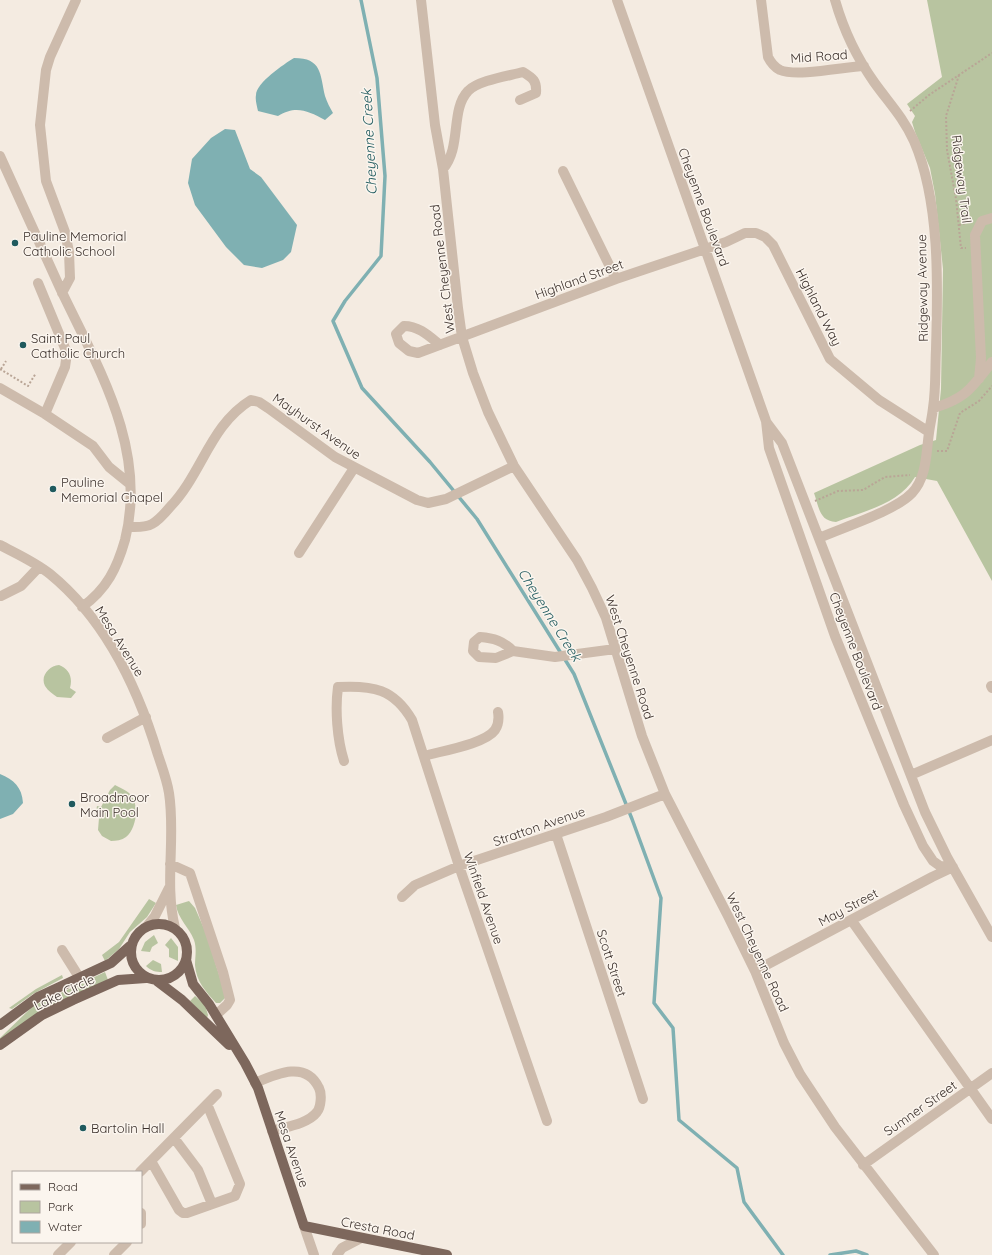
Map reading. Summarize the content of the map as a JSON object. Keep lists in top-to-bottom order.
{
  "streets": {
    "main road": ["Mesa Avenue", "Lake Circle", "Cresta Road"],
    "street": [
      "Mid Road",
      "Cheyenne Boulevard",
      "West Cheyenne Road",
      "Highland Street",
      "Ridgeway Avenue",
      "Highland Way",
      "Mayhurst Avenue",
      "Stratton Avenue",
      "Winfield Avenue",
      "May Street",
      "Scott Street",
      "Sumner Street"
    ],
    "path": ["Ridgeway Trail"]
  },
  "crossings": [
    ["Mid Road", "Ridgeway Avenue"],
    ["Cheyenne Boulevard", "Highland Street"],
    ["Cheyenne Boulevard", "Ridgeway Avenue"],
    ["Cheyenne Boulevard", "Highland Way"],
    ["Cheyenne Boulevard", "May Street"],
    ["West Cheyenne Road", "Highland Street"],
    ["West Cheyenne Road", "Mayhurst Avenue"],
    ["West Cheyenne Road", "Stratton Avenue"],
    ["West Cheyenne Road", "May Street"],
    ["West Cheyenne Road", "Sumner Street"],
    ["Highland Street", "Highland Way"],
    ["Ridgeway Avenue", "Highland Way"],
    ["Mayhurst Avenue", "Mesa Avenue"],
    ["Mesa Avenue", "Lake Circle"],
    ["Mesa Avenue", "Cresta Road"],
    ["Stratton Avenue", "Winfield Avenue"],
    ["Stratton Avenue", "Scott Street"]
  ],
  "water": ["Cheyenne Creek"],
  "places": [
    "Pauline Memorial Catholic School",
    "Saint Paul Catholic Church",
    "Pauline Memorial Chapel",
    "Broadmoor Main Pool",
    "Bartolin Hall"
  ],
  "legend": ["Road", "Park", "Water"]
}
